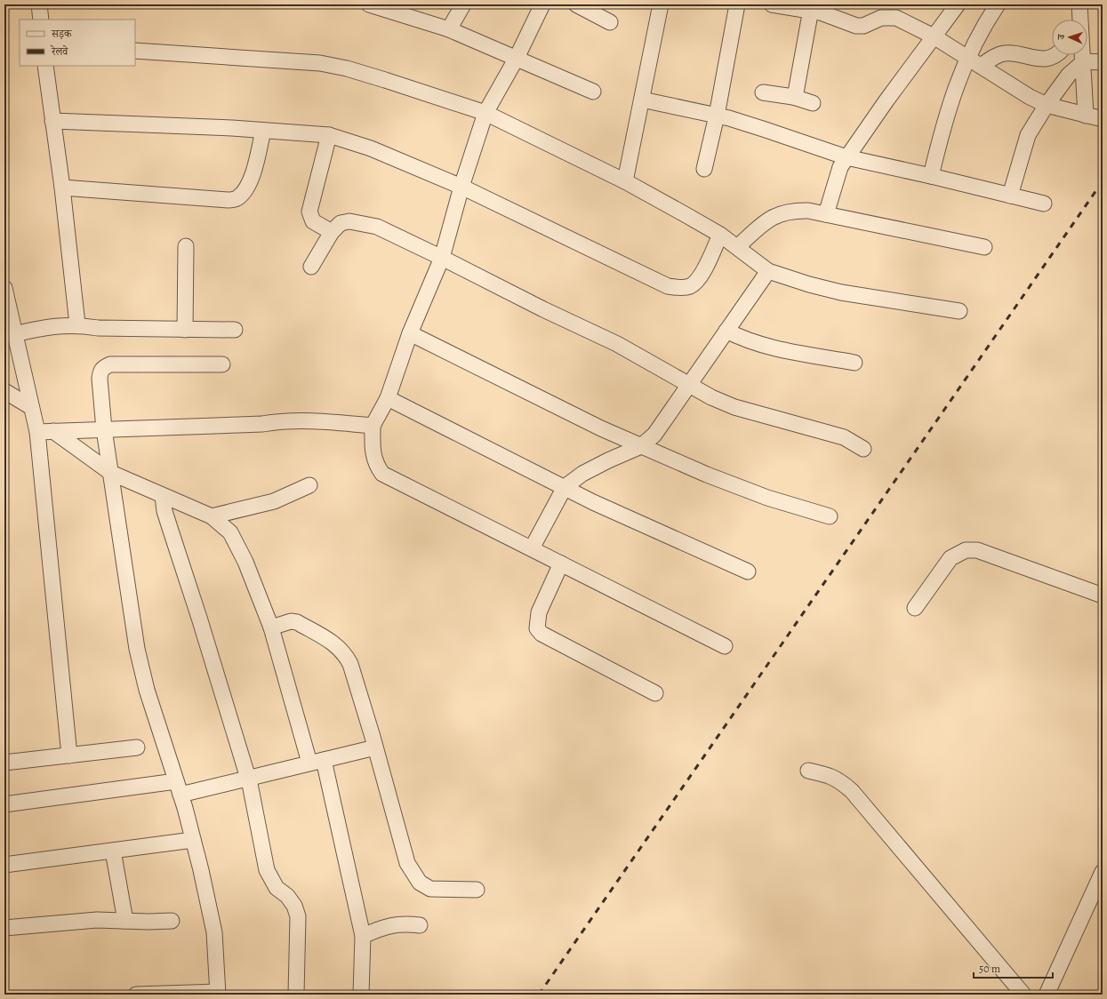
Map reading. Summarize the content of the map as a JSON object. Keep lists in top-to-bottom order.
{
  "legend": ["सड़क", "रेलवे"],
  "scale_bar": "50 m",
  "north": "left"
}
